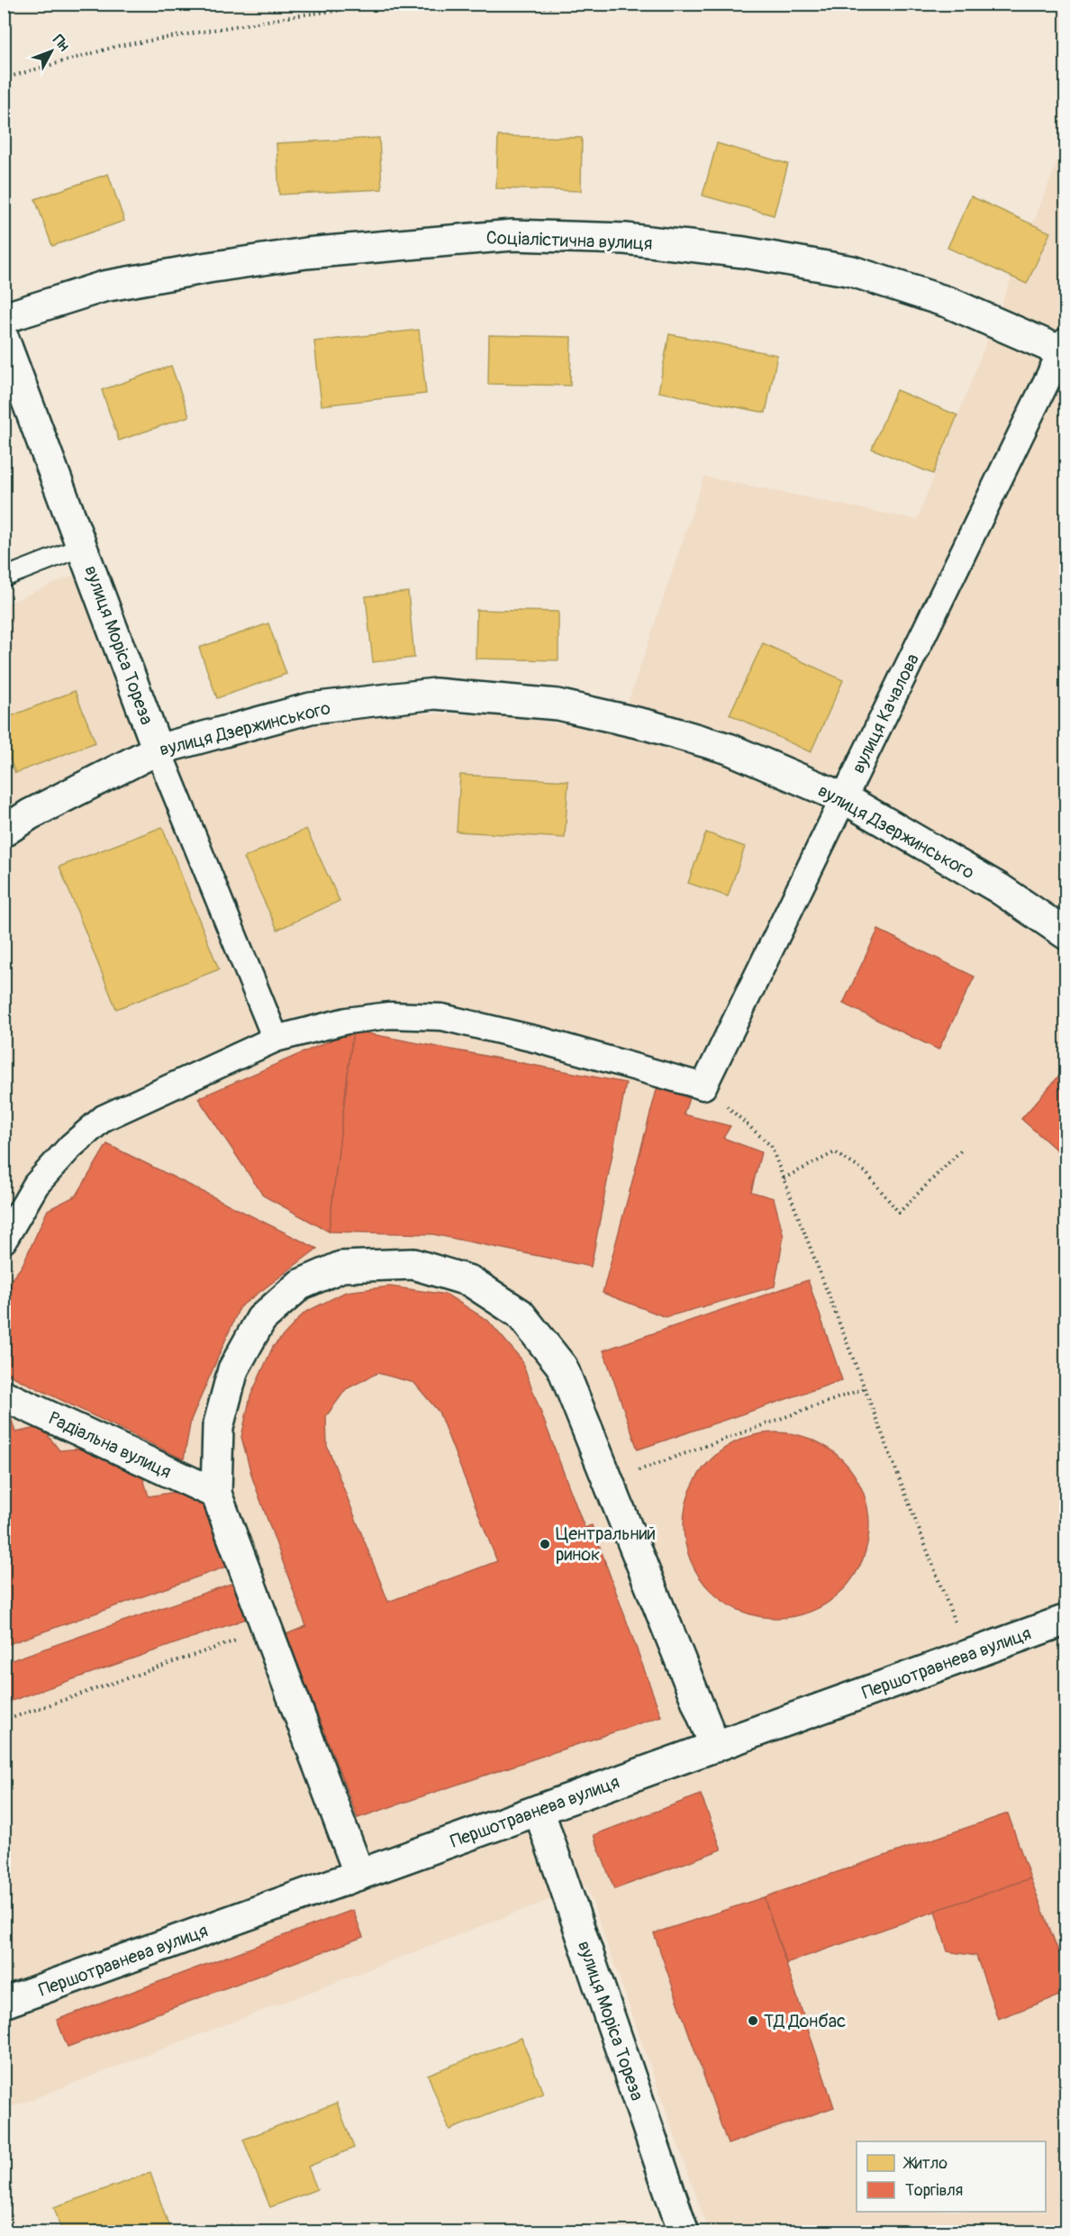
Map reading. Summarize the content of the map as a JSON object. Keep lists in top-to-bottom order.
{
  "streets": {
    "street": [
      "Соціалістична вулиця",
      "вулиця Моріса Тореза",
      "вулиця Качалова",
      "вулиця Дзержинського",
      "Радіальна вулиця",
      "Першотравнева вулиця"
    ]
  },
  "crossings": [
    ["Соціалістична вулиця", "вулиця Качалова"],
    ["вулиця Моріса Тореза", "вулиця Дзержинського"],
    ["вулиця Моріса Тореза", "Першотравнева вулиця"],
    ["вулиця Качалова", "вулиця Дзержинського"]
  ],
  "places": ["Центральний ринок", "ТД Донбас"],
  "legend": ["Житло", "Торгівля"],
  "north": "top right"
}
